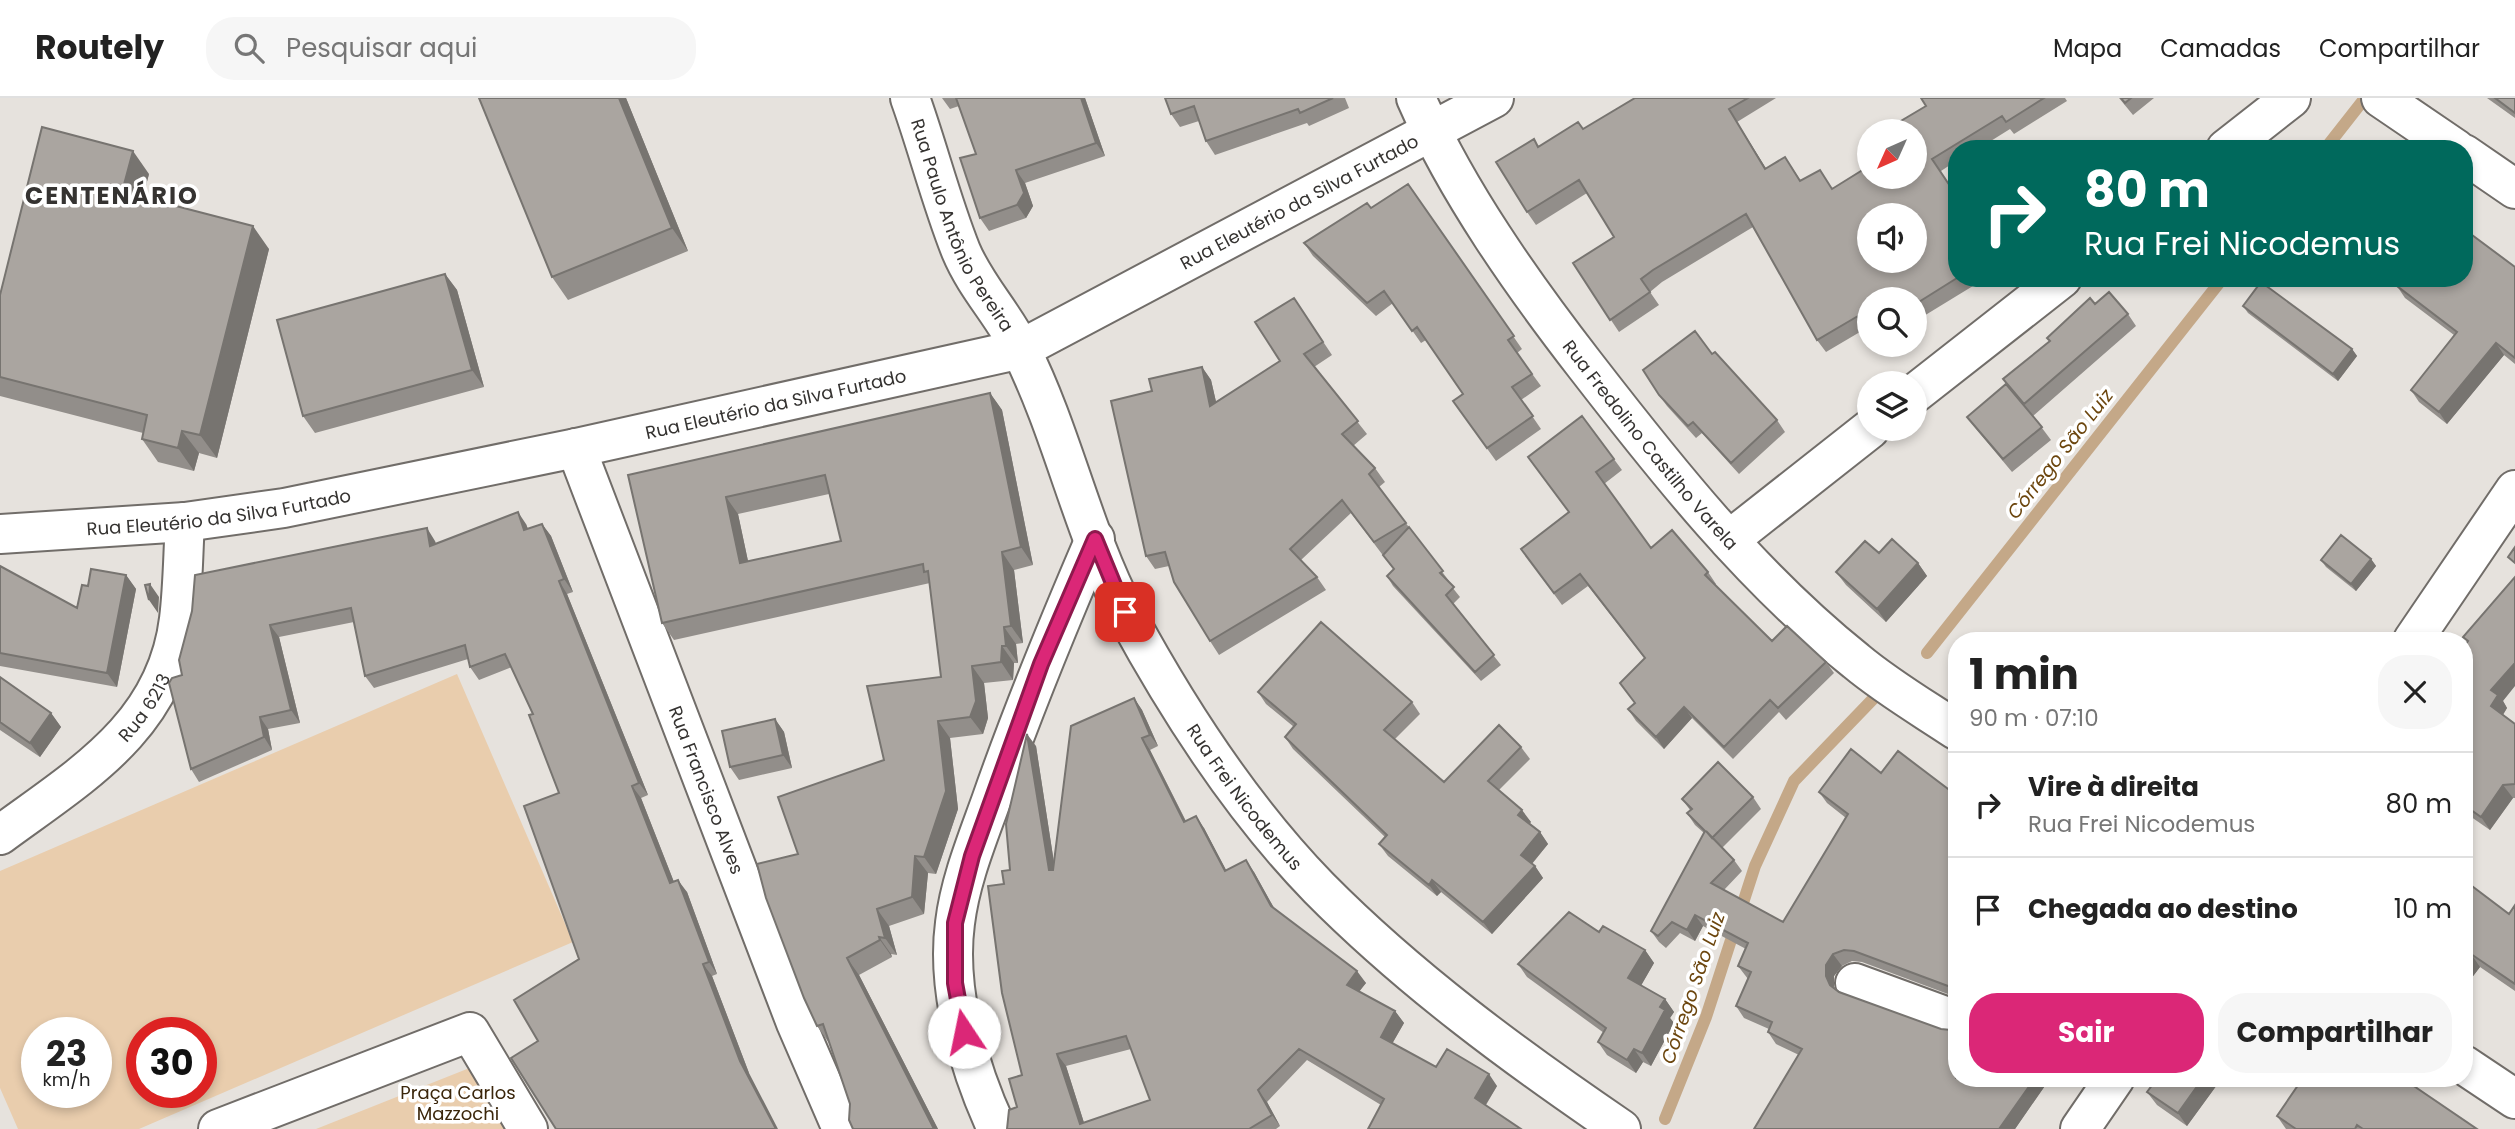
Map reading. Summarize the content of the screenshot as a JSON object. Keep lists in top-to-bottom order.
{
  "streets": {
    "street": [
      "Rua Eleutério da Silva Furtado",
      "Rua Paulo Antônio Pereira",
      "Rua Fredolino Castilho Varela",
      "Rua 6213",
      "Rua Francisco Alves",
      "Rua Frei Nicodemus"
    ]
  },
  "crossings": [
    ["Rua Eleutério da Silva Furtado", "Rua Paulo Antônio Pereira"],
    ["Rua Eleutério da Silva Furtado", "Rua Fredolino Castilho Varela"],
    ["Rua Eleutério da Silva Furtado", "Rua 6213"],
    ["Rua Eleutério da Silva Furtado", "Rua Francisco Alves"],
    ["Rua Eleutério da Silva Furtado", "Rua Frei Nicodemus"],
    ["Rua Paulo Antônio Pereira", "Rua Frei Nicodemus"]
  ],
  "districts": ["CENTENÁRIO"],
  "water": ["Córrego São Luiz"],
  "parks": ["Praça Carlos Mazzochi"],
  "north": "bottom left",
  "page": {
    "header": "Routely",
    "search": "Pesquisar aqui",
    "nav": ["Mapa", "Camadas", "Compartilhar"],
    "turn": ["80 m", "Rua Frei Nicodemus"],
    "heading": ["1 min", "90 m · 07:10"],
    "list": [
      {
        "name": "Vire à direita",
        "note": "Rua Frei Nicodemus",
        "value": "80 m"
      },
      {
        "name": "Chegada ao destino",
        "value": "10 m"
      }
    ],
    "buttons": ["Sair", "Compartilhar"],
    "speed": "23 km/h",
    "limit": "30"
  }
}
